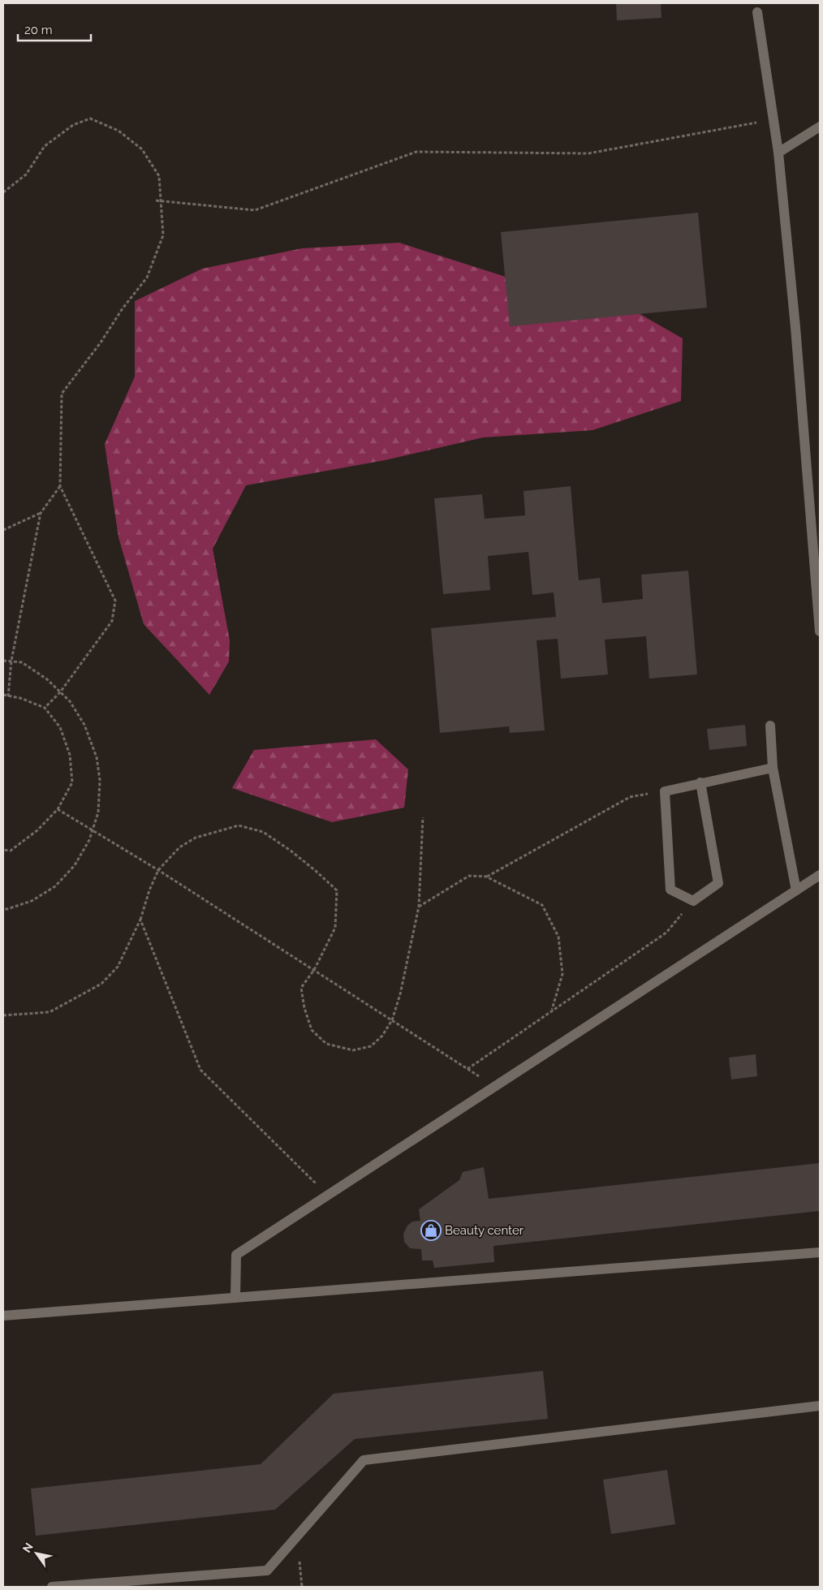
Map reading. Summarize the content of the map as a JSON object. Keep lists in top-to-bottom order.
{
  "places": {
    "shop": ["Beauty center"]
  },
  "scale_bar": "20 m",
  "north": "top left"
}
